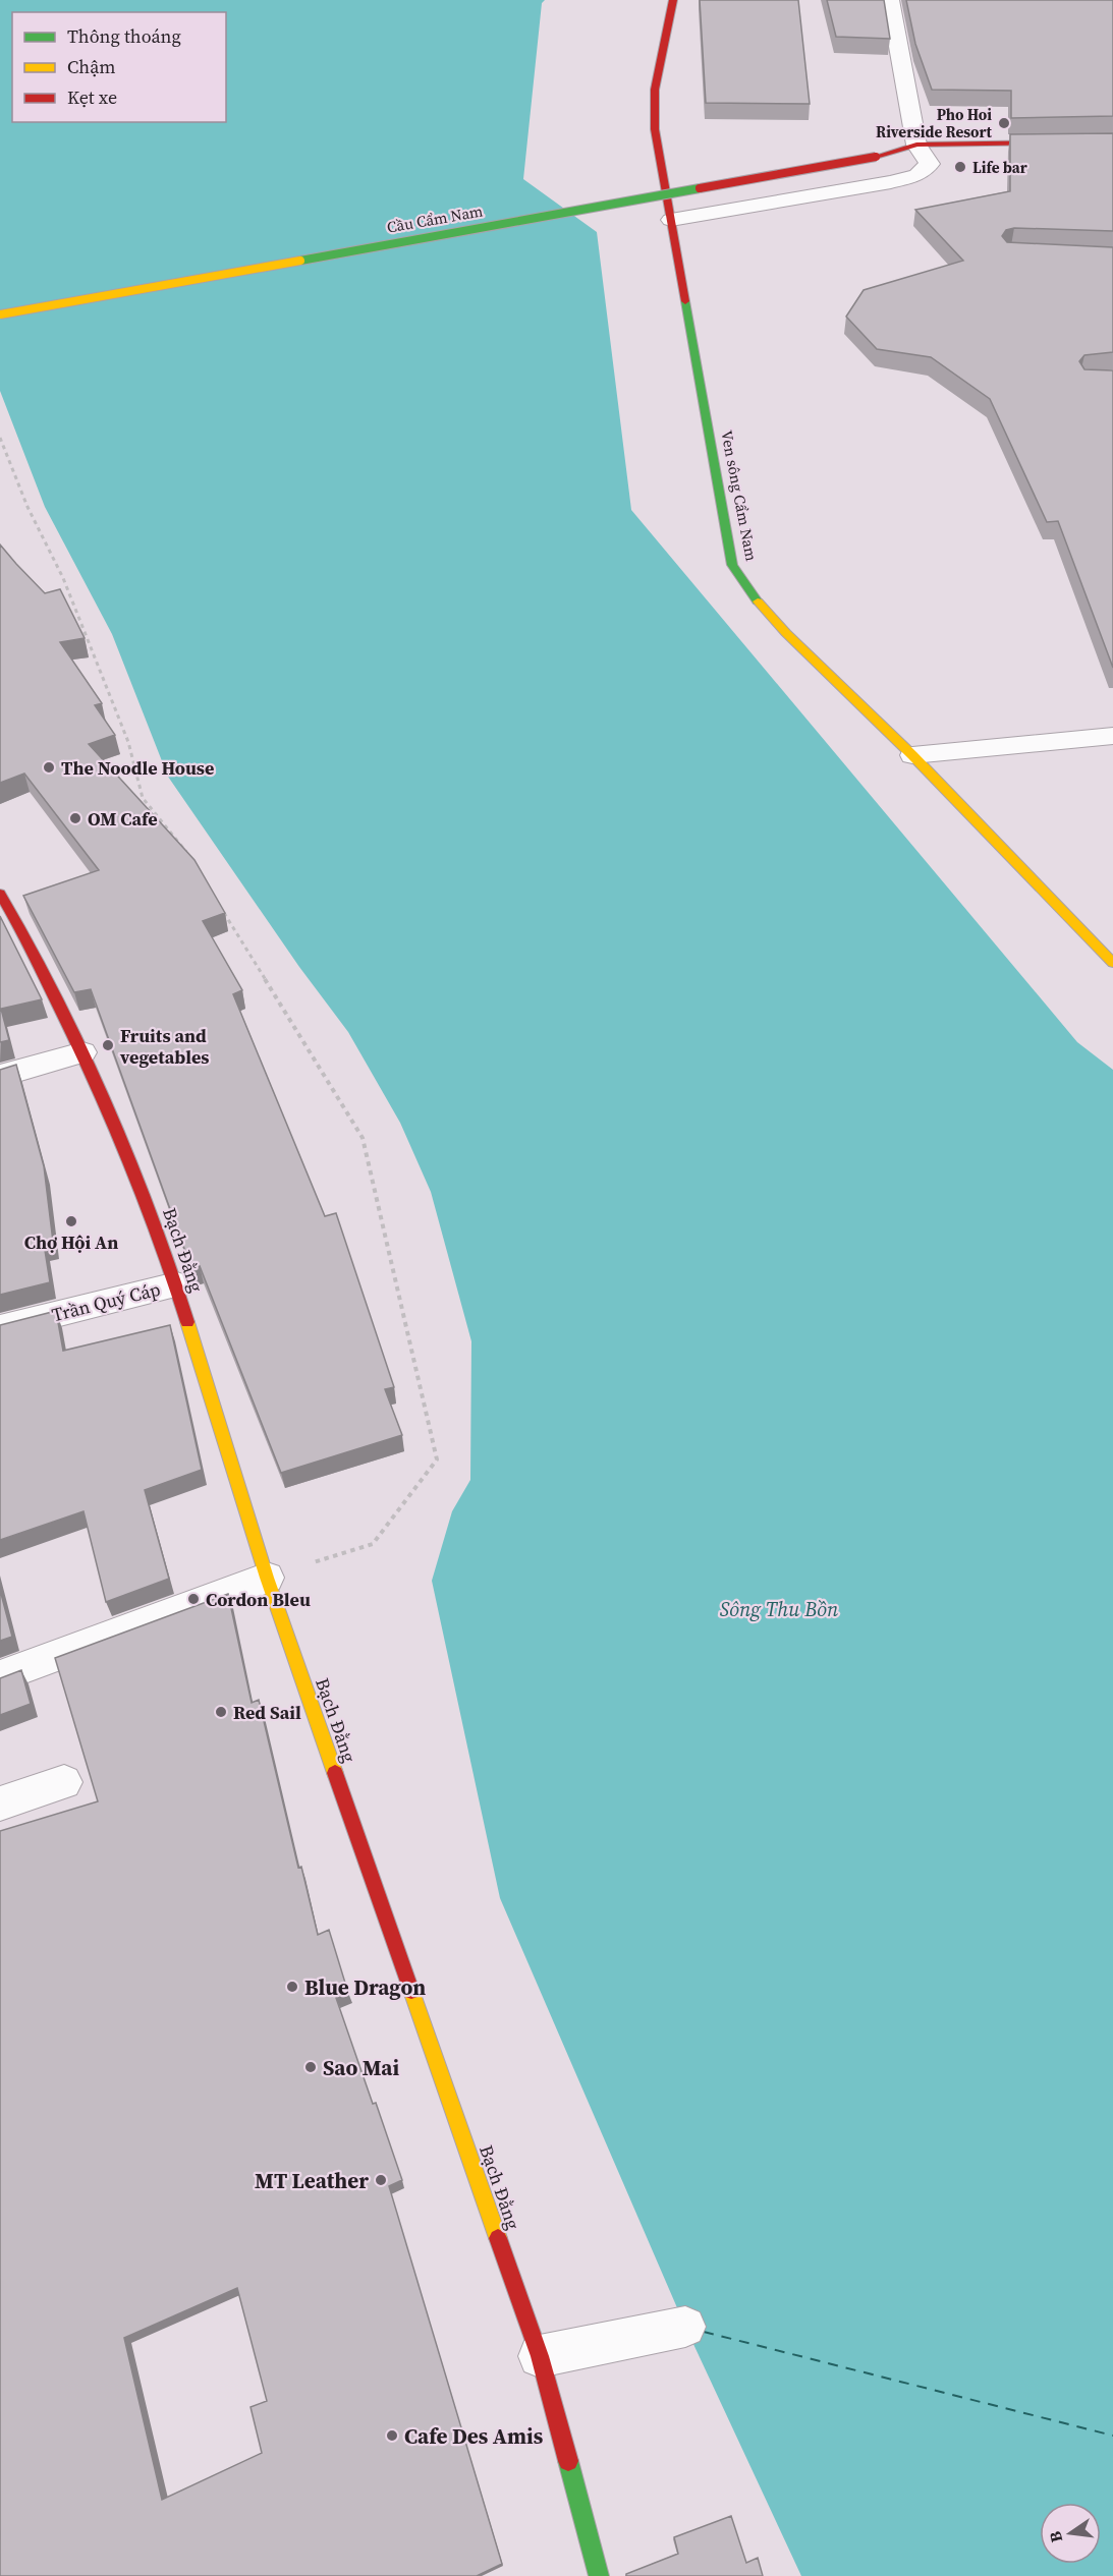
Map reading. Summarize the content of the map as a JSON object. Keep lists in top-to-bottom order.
{
  "streets": {
    "street": ["Cầu Cẩm Nam", "Ven sông Cẩm Nam", "Bạch Đằng"],
    "lane": ["Trần Quý Cáp"]
  },
  "crossings": [
    ["Bạch Đằng", "Trần Quý Cáp"]
  ],
  "water": ["Sông Thu Bồn"],
  "places": [
    "Pho Hoi Riverside Resort",
    "Life bar",
    "The Noodle House",
    "OM Cafe",
    "Fruits and vegetables",
    "Chợ Hội An",
    "Cordon Bleu",
    "Red Sail",
    "Blue Dragon",
    "Sao Mai",
    "MT Leather",
    "Cafe Des Amis"
  ],
  "legend": ["Thông thoáng", "Chậm", "Kẹt xe"],
  "north": "left"
}
